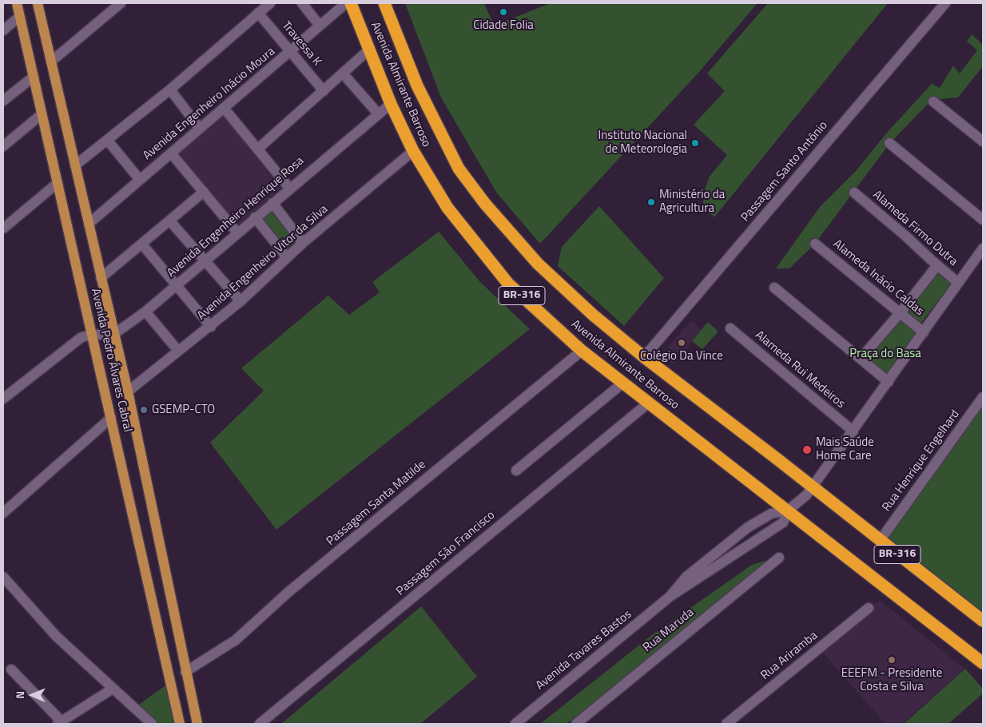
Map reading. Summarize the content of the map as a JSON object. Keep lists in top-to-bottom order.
{
  "streets": {
    "highway": ["Avenida Almirante Barroso", "BR-316"],
    "main road": ["Avenida Pedro Álvares Cabral"],
    "street": [
      "Travessa K",
      "Avenida Engenheiro Inácio Moura",
      "Passagem Santo Antônio",
      "Avenida Engenheiro Henrique Rosa",
      "Alameda Firmo Dutra",
      "Avenida Engenheiro Vitor da Silva",
      "Alameda Inácio Caldas",
      "Alameda Rui Medeiros",
      "Rua Henrique Engelhard",
      "Passagem Santa Matilde",
      "Passagem São Francisco",
      "Rua Maruda",
      "Avenida Tavares Bastos",
      "Rua Ariramba"
    ]
  },
  "crossings": [
    ["Travessa K", "Avenida Engenheiro Inácio Moura"],
    ["Avenida Almirante Barroso", "Passagem Santo Antônio"],
    ["Avenida Almirante Barroso", "Avenida Engenheiro Henrique Rosa"],
    ["Avenida Almirante Barroso", "Avenida Engenheiro Vitor da Silva"],
    ["Avenida Almirante Barroso", "Rua Henrique Engelhard"],
    ["Avenida Almirante Barroso", "Passagem Santa Matilde"],
    ["Avenida Almirante Barroso", "Passagem São Francisco"],
    ["Avenida Almirante Barroso", "Avenida Tavares Bastos"],
    ["Avenida Engenheiro Inácio Moura", "Avenida Pedro Álvares Cabral"],
    ["Avenida Engenheiro Henrique Rosa", "Avenida Pedro Álvares Cabral"],
    ["Alameda Firmo Dutra", "Avenida Tavares Bastos"],
    ["Avenida Engenheiro Vitor da Silva", "Avenida Pedro Álvares Cabral"],
    ["Alameda Inácio Caldas", "Avenida Tavares Bastos"],
    ["Avenida Pedro Álvares Cabral", "Passagem Santa Matilde"],
    ["Alameda Rui Medeiros", "Avenida Tavares Bastos"]
  ],
  "parks": ["Praça do Basa"],
  "places": [
    "Cidade Folia",
    "Instituto Nacional de Meteorologia",
    "Ministério da Agricultura",
    "Colégio Da Vince",
    "GSEMP-CTO",
    "Mais Saúde Home Care",
    "EEEFM - Presidente Costa e Silva"
  ],
  "north": "left"
}
